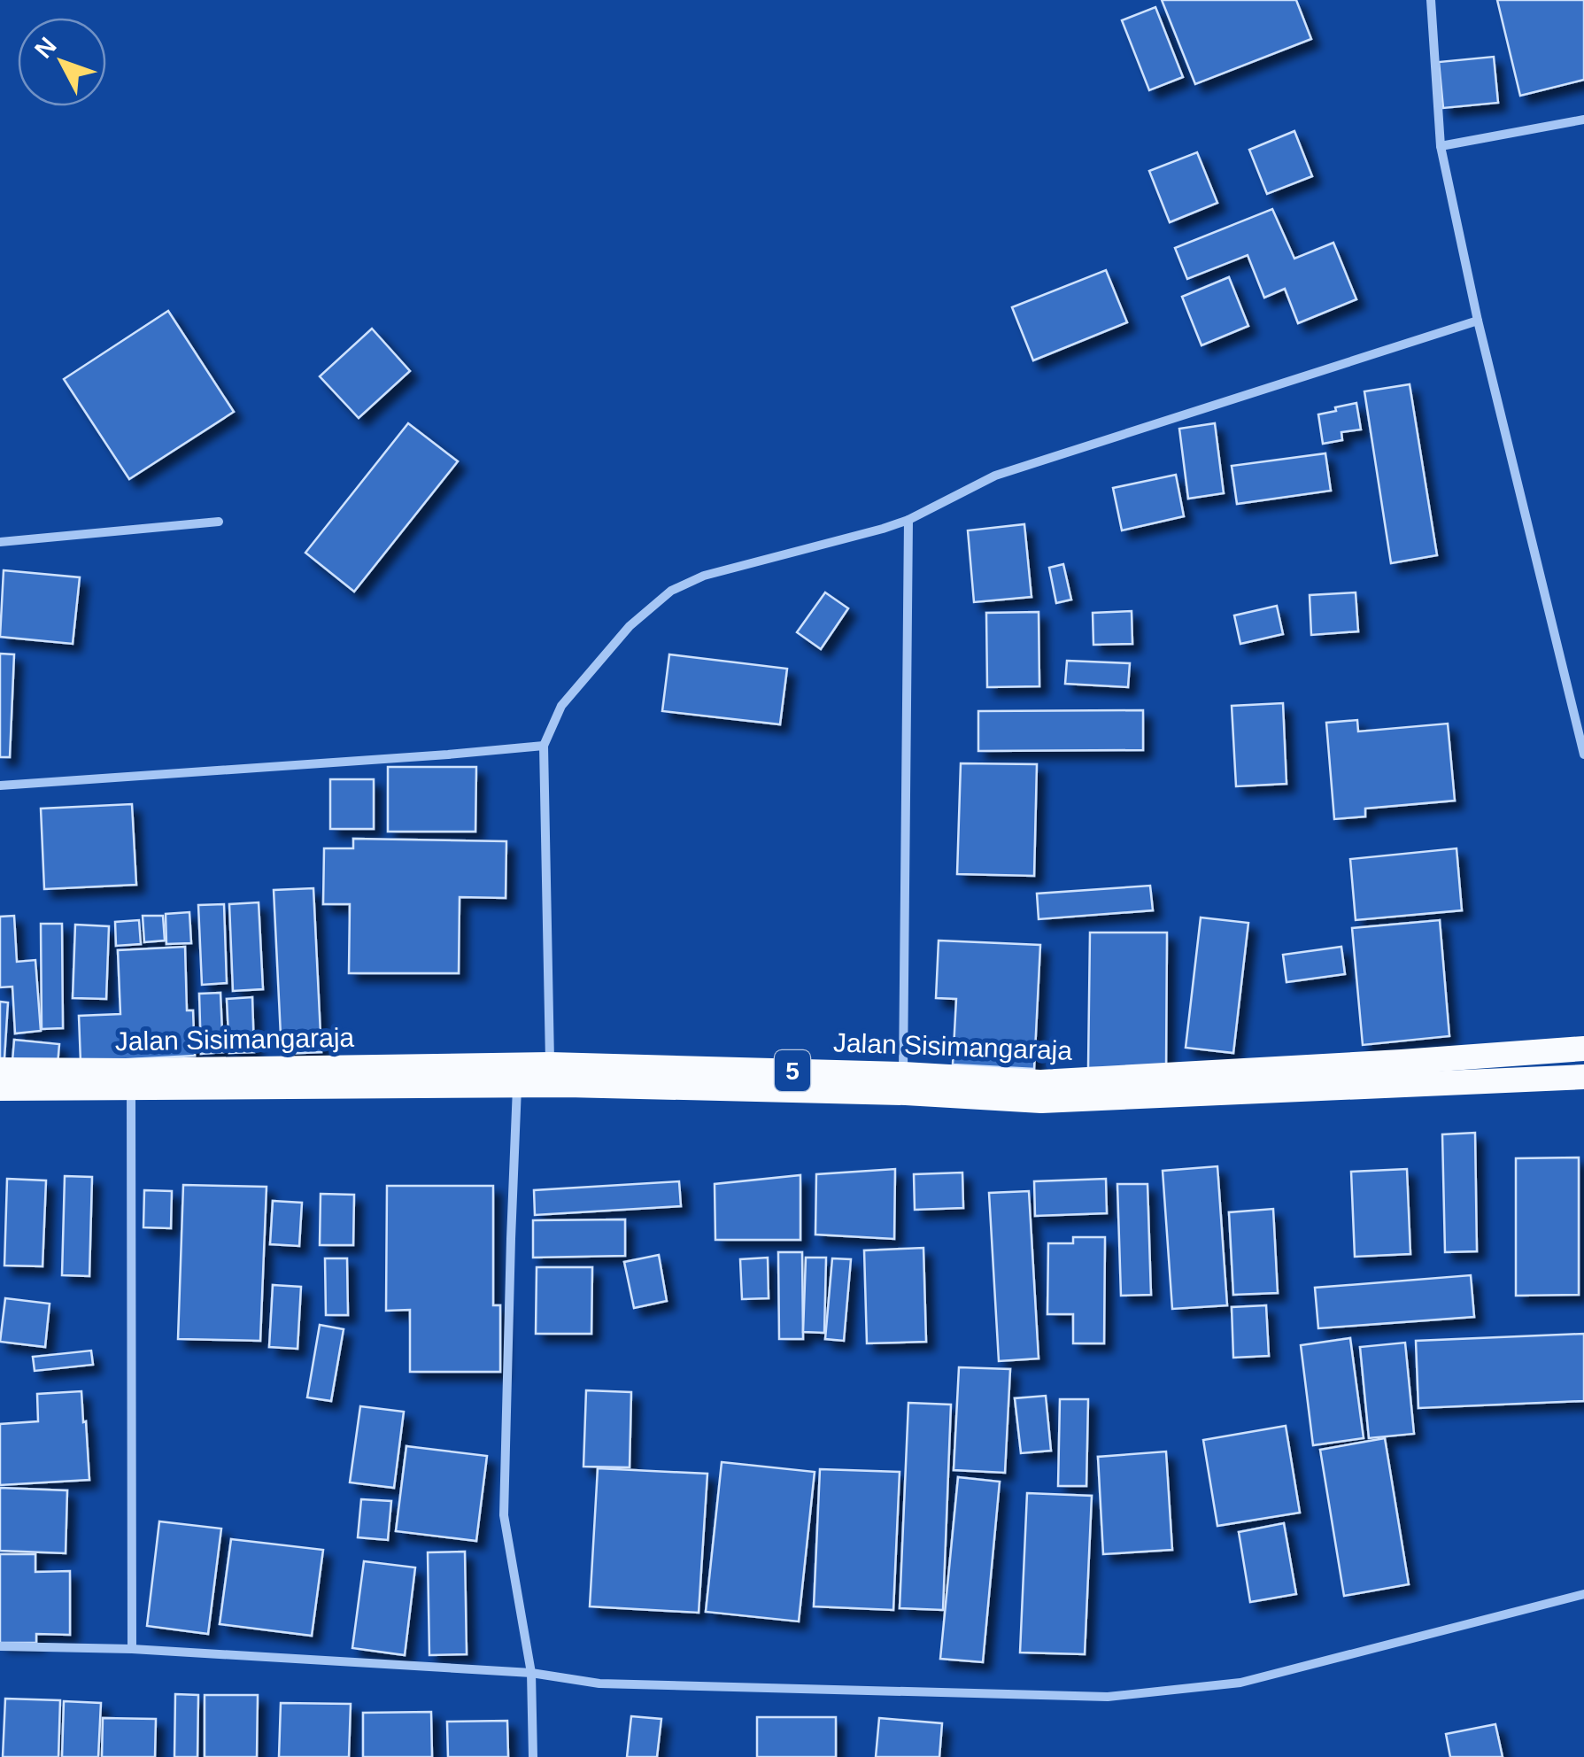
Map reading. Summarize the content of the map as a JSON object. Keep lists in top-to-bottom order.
{
  "streets": {
    "highway": ["Jalan Sisimangaraja", "5"]
  },
  "north": "top left"
}
